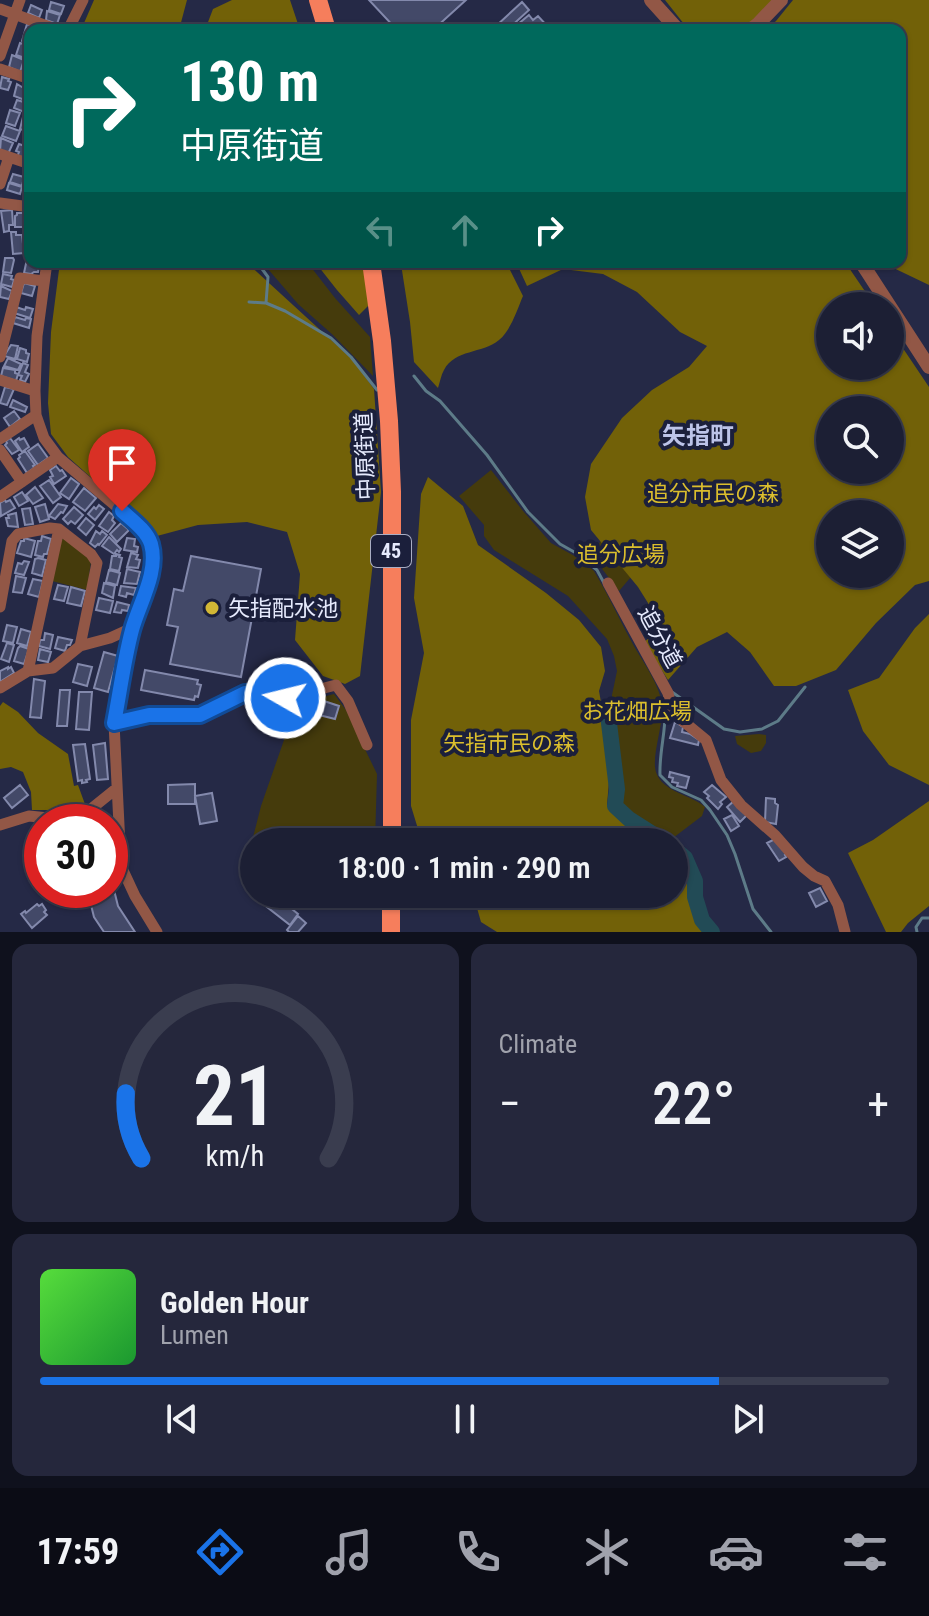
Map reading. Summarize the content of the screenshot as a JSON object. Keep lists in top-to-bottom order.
{
  "streets": {
    "main road": ["中原街道", "45"],
    "street": ["追分道"]
  },
  "districts": ["矢指町"],
  "parks": [
    "追分市民の森",
    "追分広場",
    "お花畑広場",
    "矢指市民の森"
  ],
  "places": ["矢指配水池"],
  "page": {
    "turn": ["130 m", "中原街道"],
    "limit": "30",
    "trip": "18:00 · 1 min · 290 m",
    "tile": "Climate",
    "heat": ["−", "22°", "+"],
    "song": ["Golden Hour", "Lumen"],
    "tabs": "17:59",
    "gauge": ["21", "km/h"]
  }
}
